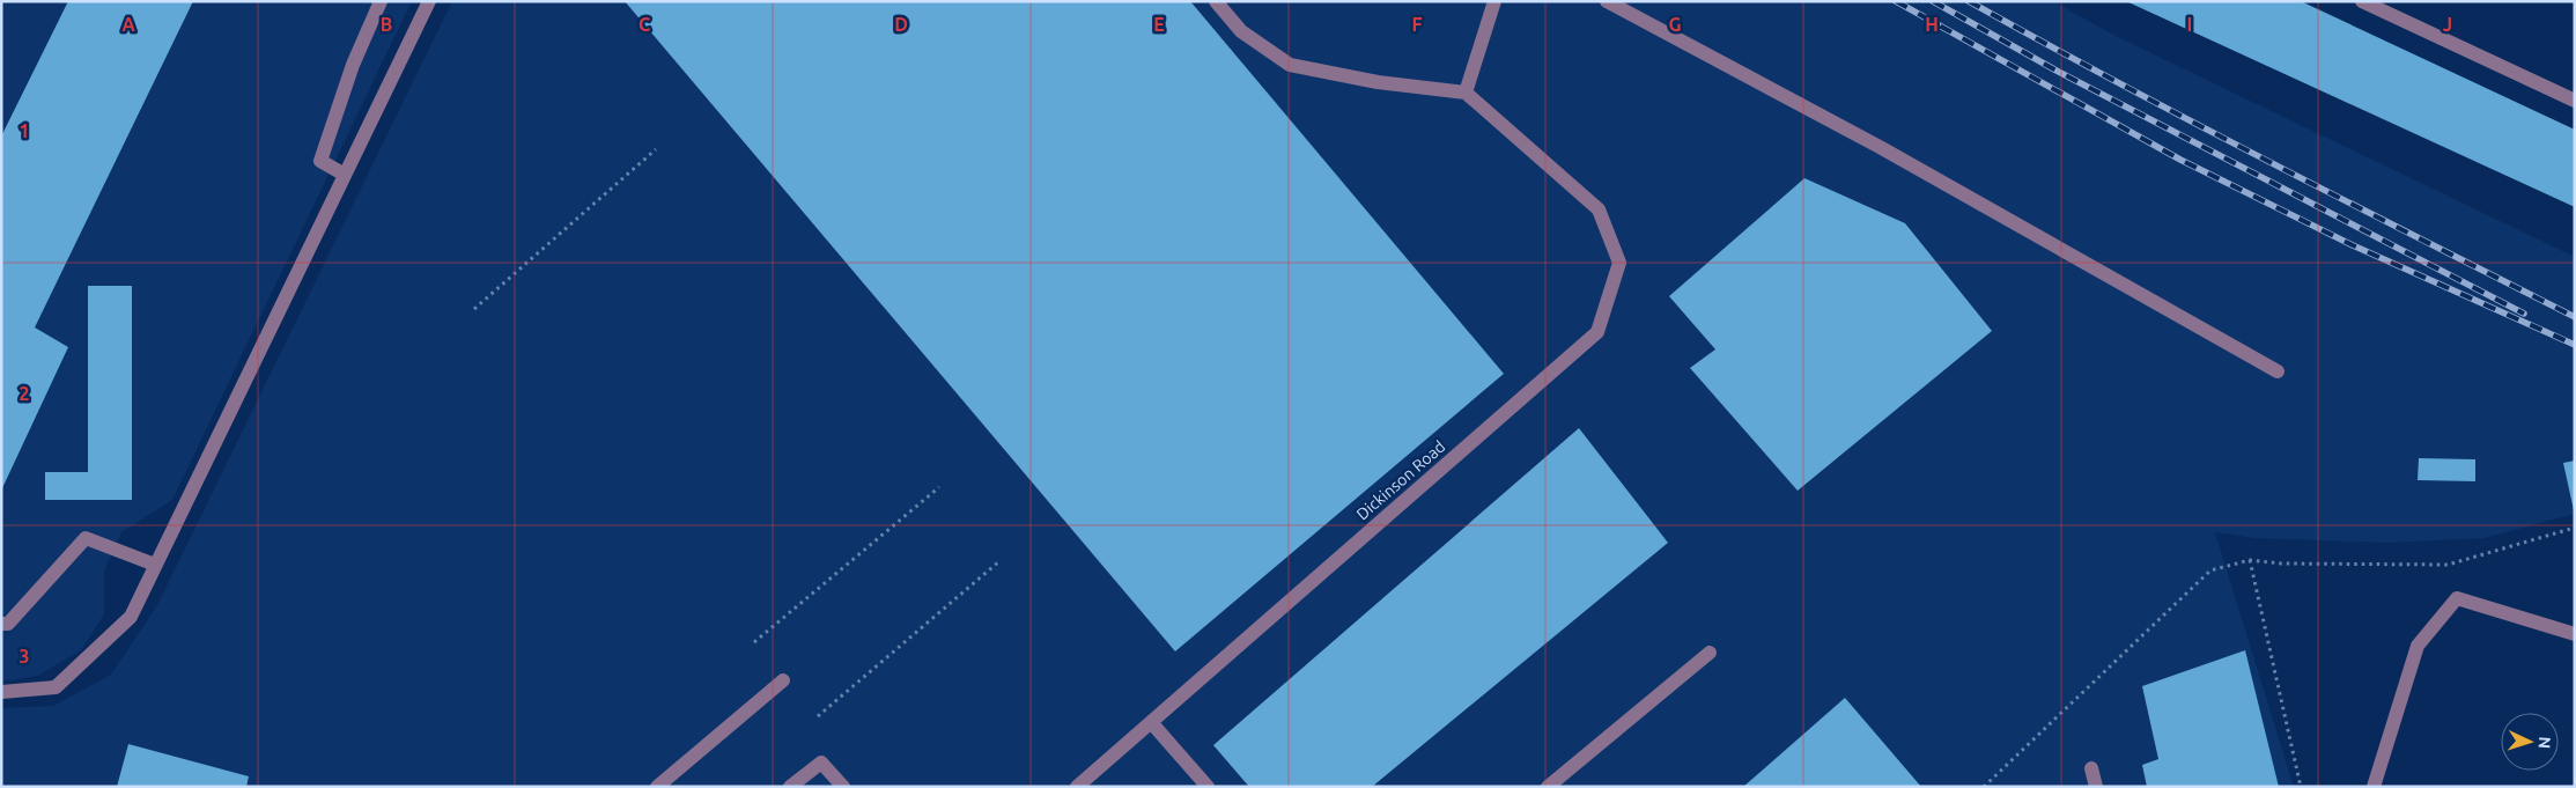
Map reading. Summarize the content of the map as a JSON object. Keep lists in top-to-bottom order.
{
  "streets": {
    "street": ["Dickinson Road"]
  },
  "north": "right",
  "grid": {
    "columns": [
      "A",
      "B",
      "C",
      "D",
      "E",
      "F",
      "G",
      "H",
      "I",
      "J"
    ],
    "rows": ["1", "2", "3"]
  }
}
